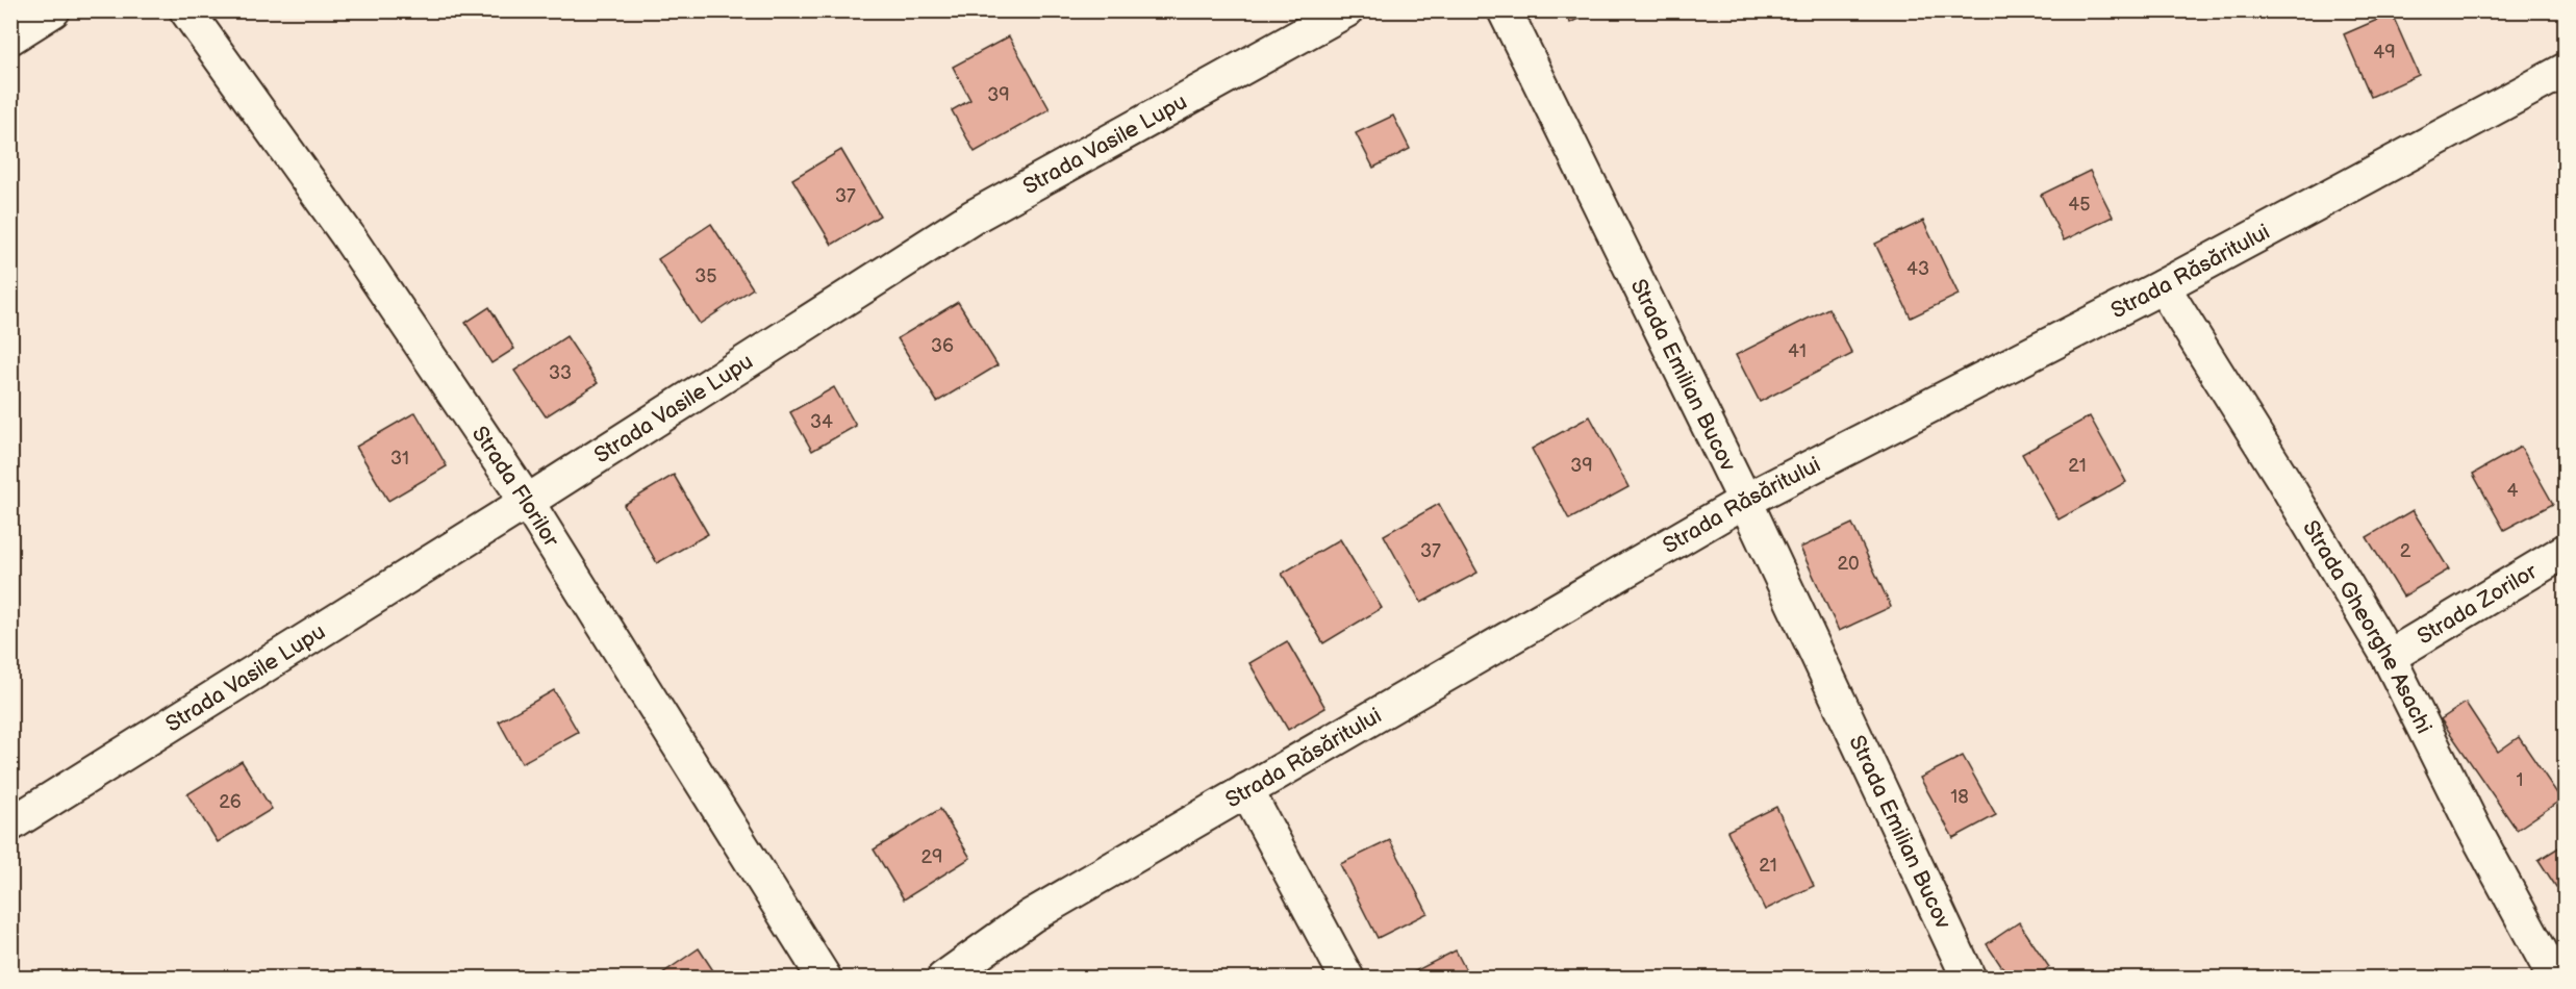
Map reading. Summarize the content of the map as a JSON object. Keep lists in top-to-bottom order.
{
  "streets": {
    "street": [
      "Strada Vasile Lupu",
      "Strada Răsăritului",
      "Strada Emilian Bucov",
      "Strada Florilor",
      "Strada Zorilor",
      "Strada Gheorghe Asachi"
    ]
  },
  "crossings": [
    ["Strada Vasile Lupu", "Strada Florilor"],
    ["Strada Răsăritului", "Strada Emilian Bucov"],
    ["Strada Răsăritului", "Strada Gheorghe Asachi"],
    ["Strada Zorilor", "Strada Gheorghe Asachi"]
  ],
  "house_numbers": [
    "49",
    "39",
    "37",
    "45",
    "43",
    "35",
    "36",
    "41",
    "33",
    "34",
    "31",
    "39",
    "21",
    "4",
    "37",
    "2",
    "20",
    "1",
    "18",
    "26",
    "29",
    "21"
  ]
}
